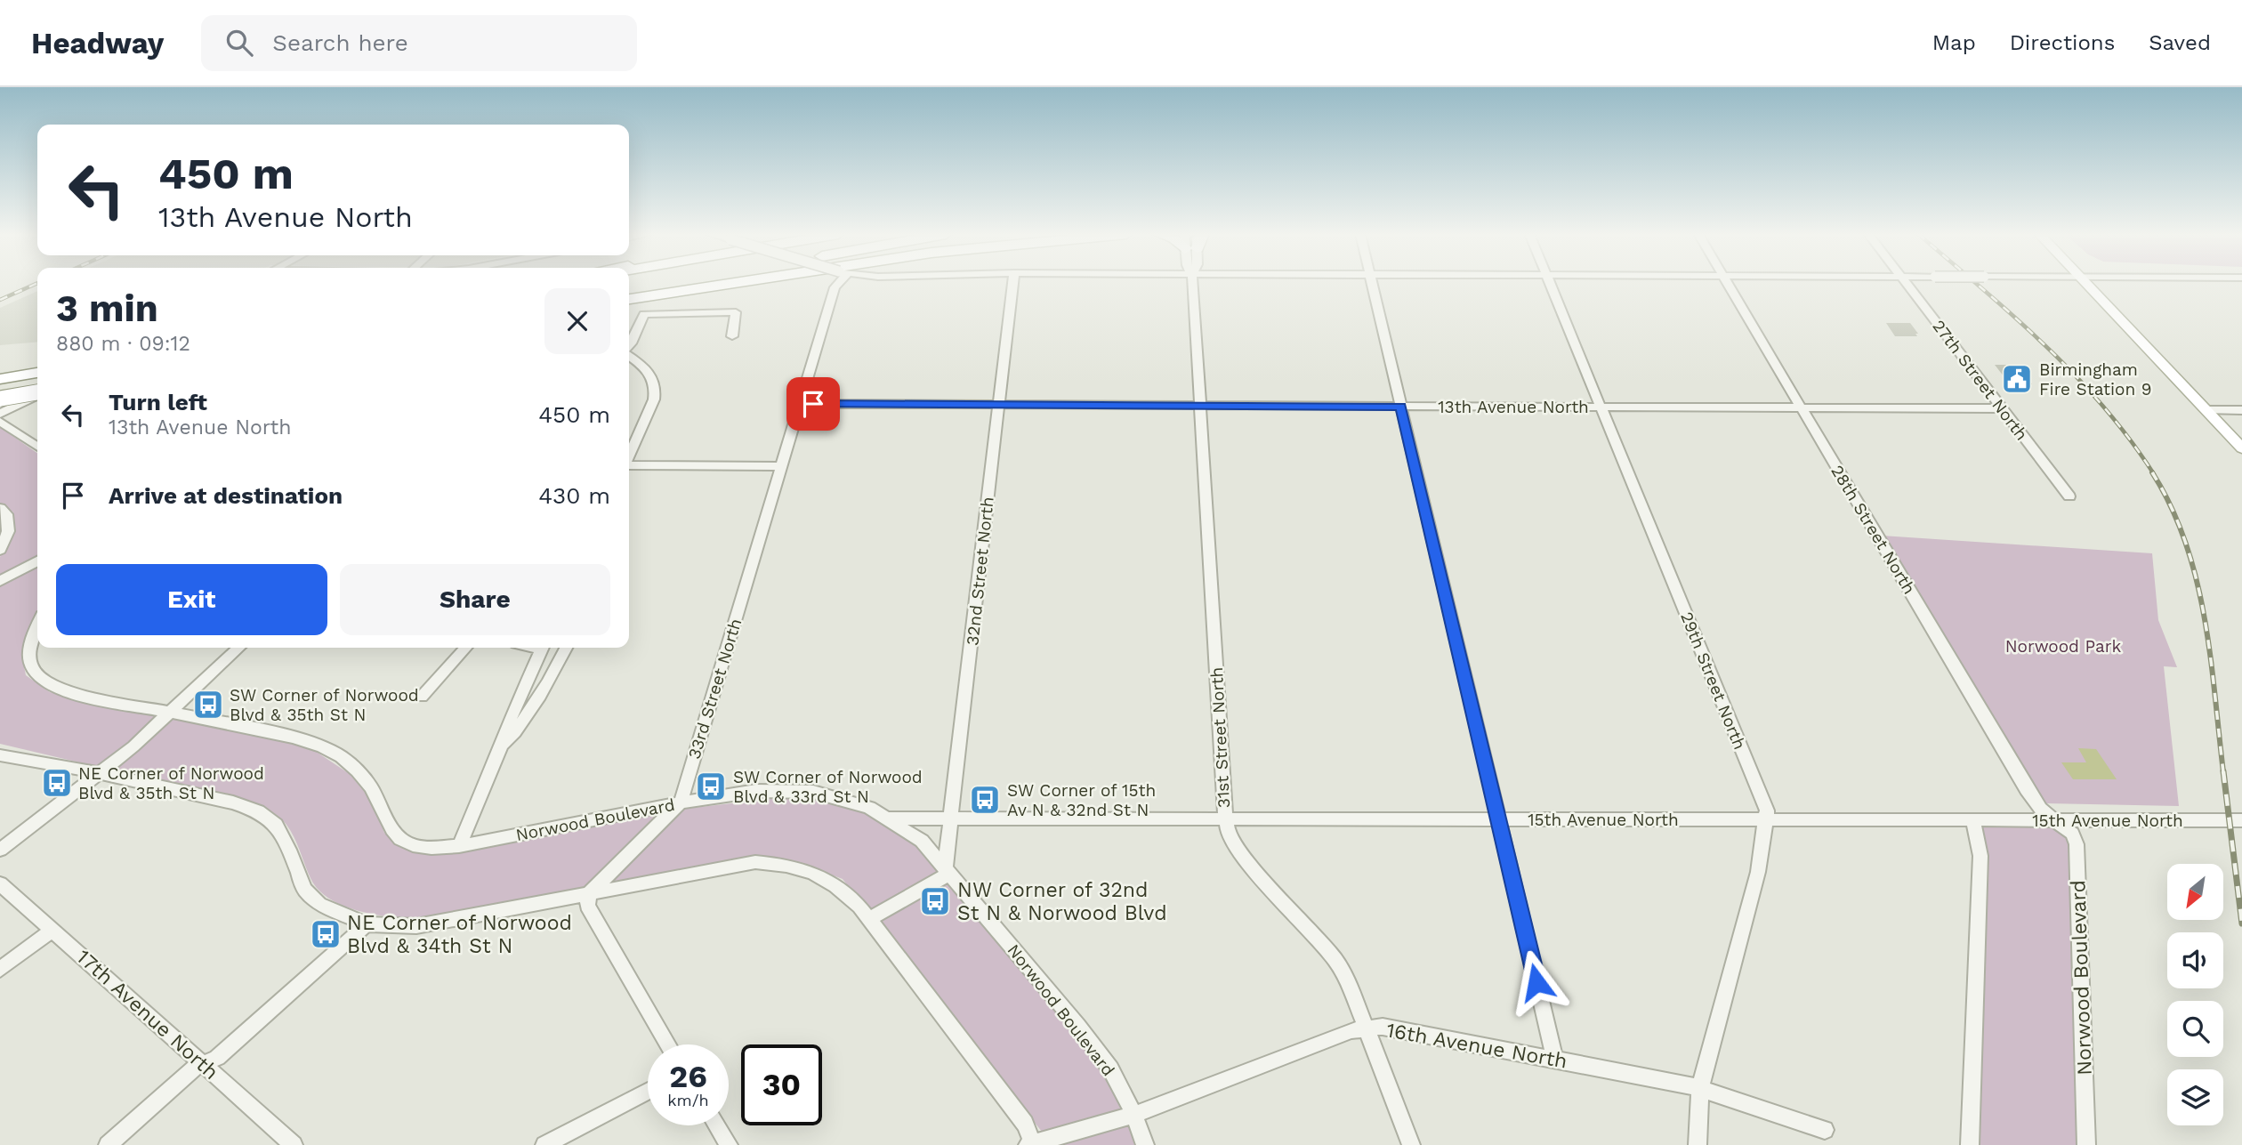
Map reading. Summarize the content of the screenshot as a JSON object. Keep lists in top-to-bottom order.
{
  "streets": {
    "street": [
      "27th Street North",
      "13th Avenue North",
      "28th Street North",
      "32nd Street North",
      "29th Street North",
      "33rd Street North",
      "31st Street North",
      "Norwood Boulevard",
      "15th Avenue North",
      "17th Avenue North",
      "16th Avenue North"
    ]
  },
  "crossings": [
    ["27th Street North", "13th Avenue North"],
    ["13th Avenue North", "28th Street North"],
    ["13th Avenue North", "32nd Street North"],
    ["13th Avenue North", "29th Street North"],
    ["13th Avenue North", "33rd Street North"],
    ["13th Avenue North", "31st Street North"],
    ["28th Street North", "Norwood Boulevard"],
    ["28th Street North", "15th Avenue North"],
    ["32nd Street North", "Norwood Boulevard"],
    ["32nd Street North", "15th Avenue North"],
    ["29th Street North", "15th Avenue North"],
    ["29th Street North", "16th Avenue North"],
    ["33rd Street North", "Norwood Boulevard"],
    ["31st Street North", "15th Avenue North"],
    ["31st Street North", "16th Avenue North"],
    ["Norwood Boulevard", "15th Avenue North"],
    ["Norwood Boulevard", "16th Avenue North"]
  ],
  "parks": ["Norwood Park"],
  "places": {
    "public building": ["Birmingham Fire Station 9"],
    "bus stop": [
      "SW Corner of Norwood Blvd & 35th St N",
      "NE Corner of Norwood Blvd & 35th St N",
      "SW Corner of Norwood Blvd & 33rd St N",
      "SW Corner of 15th Av N & 32nd St N",
      "NW Corner of 32nd St N & Norwood Blvd",
      "NE Corner of Norwood Blvd & 34th St N"
    ]
  },
  "north": "bottom left",
  "page": {
    "header": "Headway",
    "search": "Search here",
    "nav": ["Map", "Directions", "Saved"],
    "turn": ["450 m", "13th Avenue North"],
    "heading": ["3 min", "880 m · 09:12"],
    "list": [
      {
        "name": "Turn left",
        "note": "13th Avenue North",
        "value": "450 m"
      },
      {
        "name": "Arrive at destination",
        "value": "430 m"
      }
    ],
    "buttons": ["Exit", "Share"],
    "speed": "26 km/h",
    "limit": "30"
  }
}
